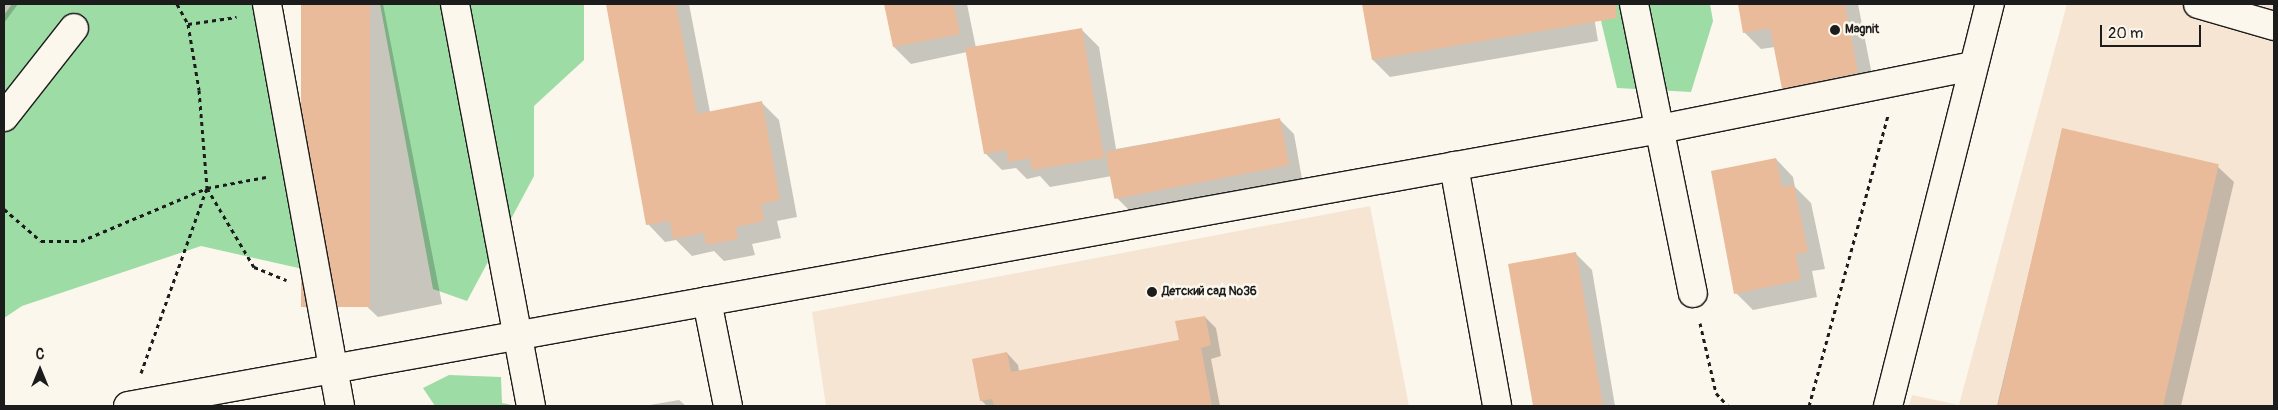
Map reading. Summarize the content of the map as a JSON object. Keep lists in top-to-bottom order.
{
  "places": ["Magnit", "Детский сад №36"],
  "scale_bar": "20 m",
  "north": "top"
}
